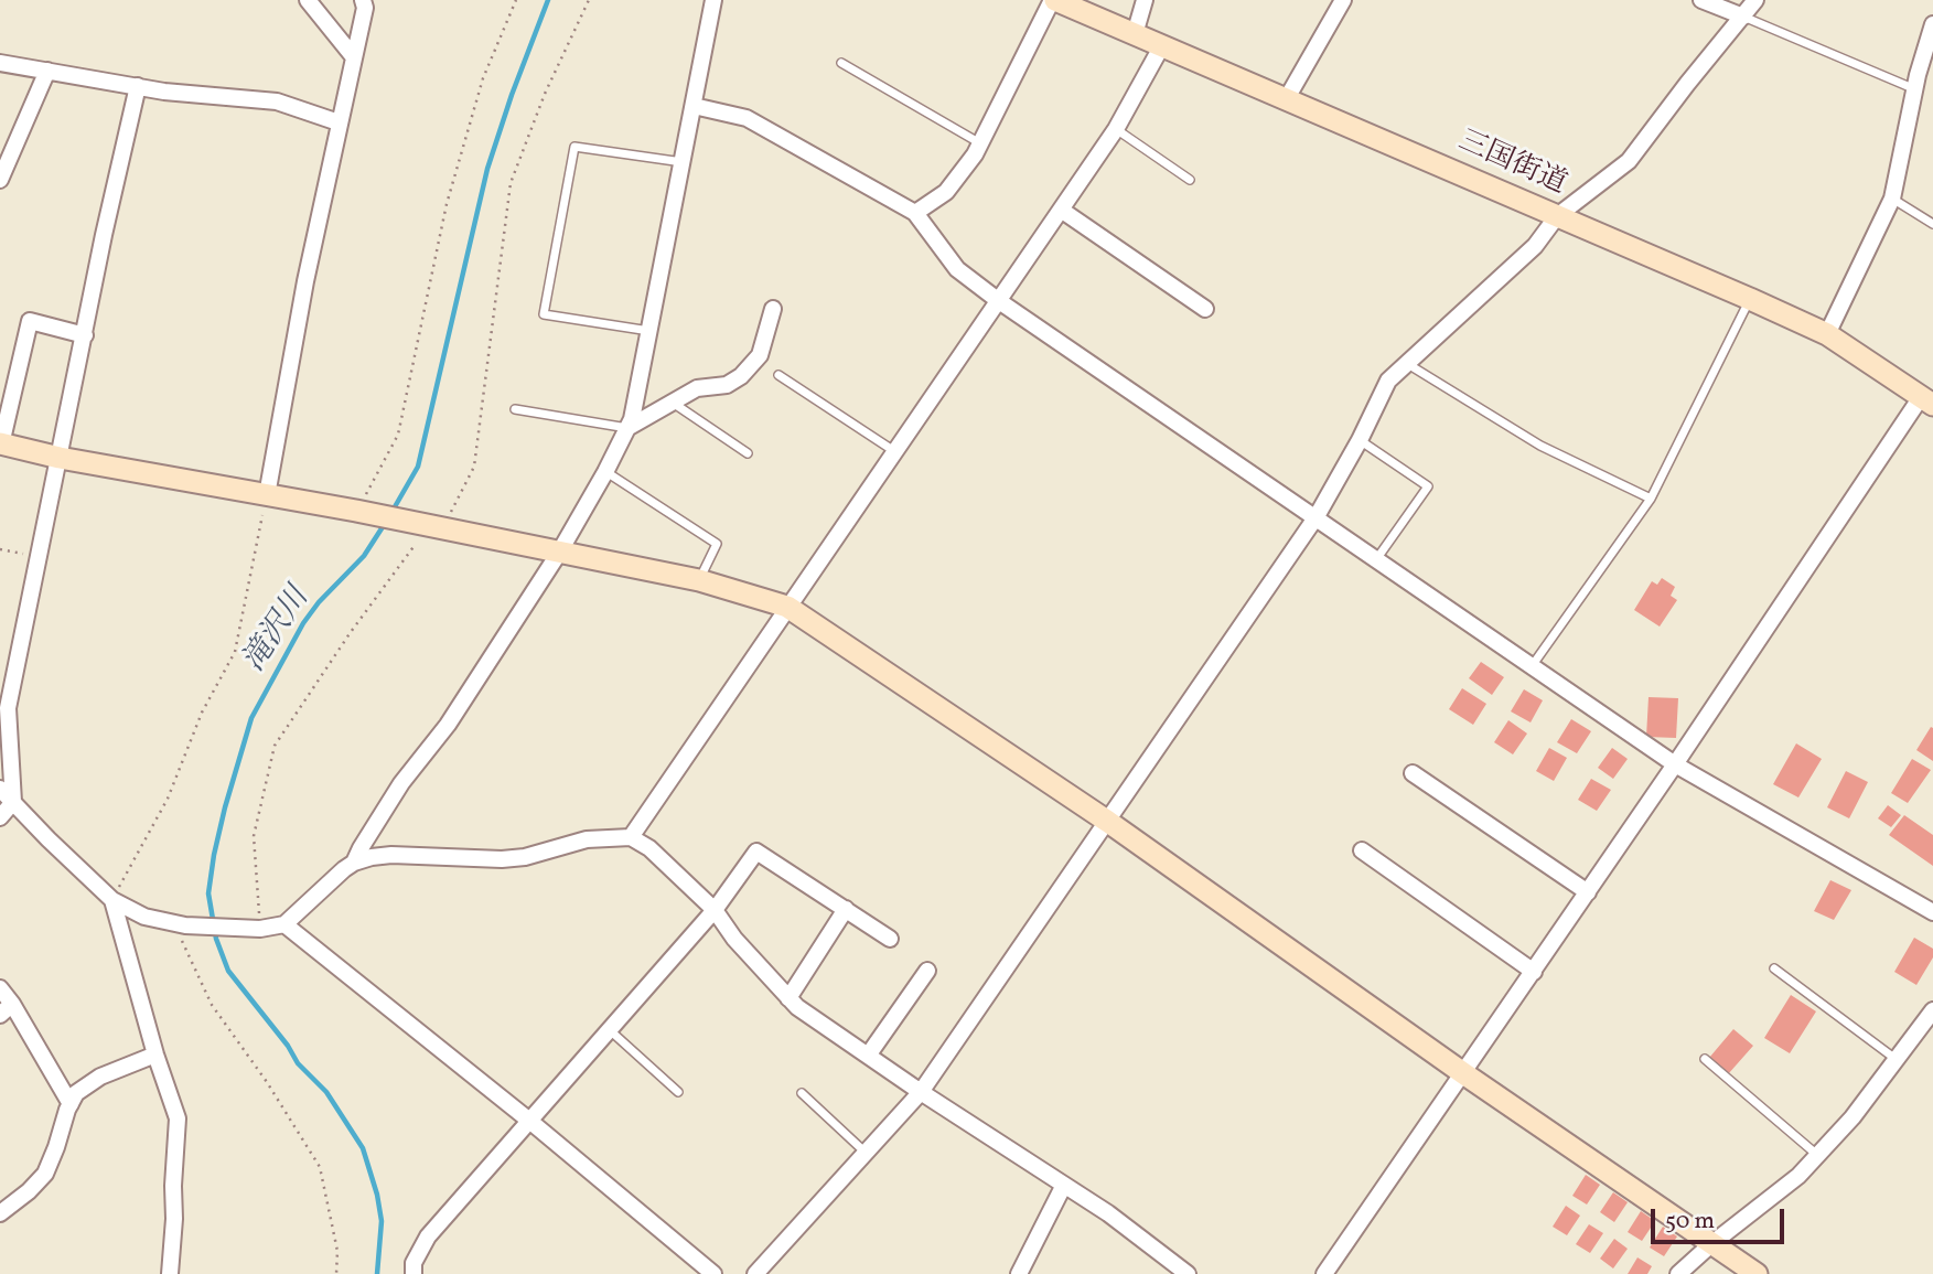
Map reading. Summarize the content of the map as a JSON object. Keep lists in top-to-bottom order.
{
  "streets": {
    "street": ["三国街道"]
  },
  "water": ["滝沢川"],
  "scale_bar": "50 m"
}
